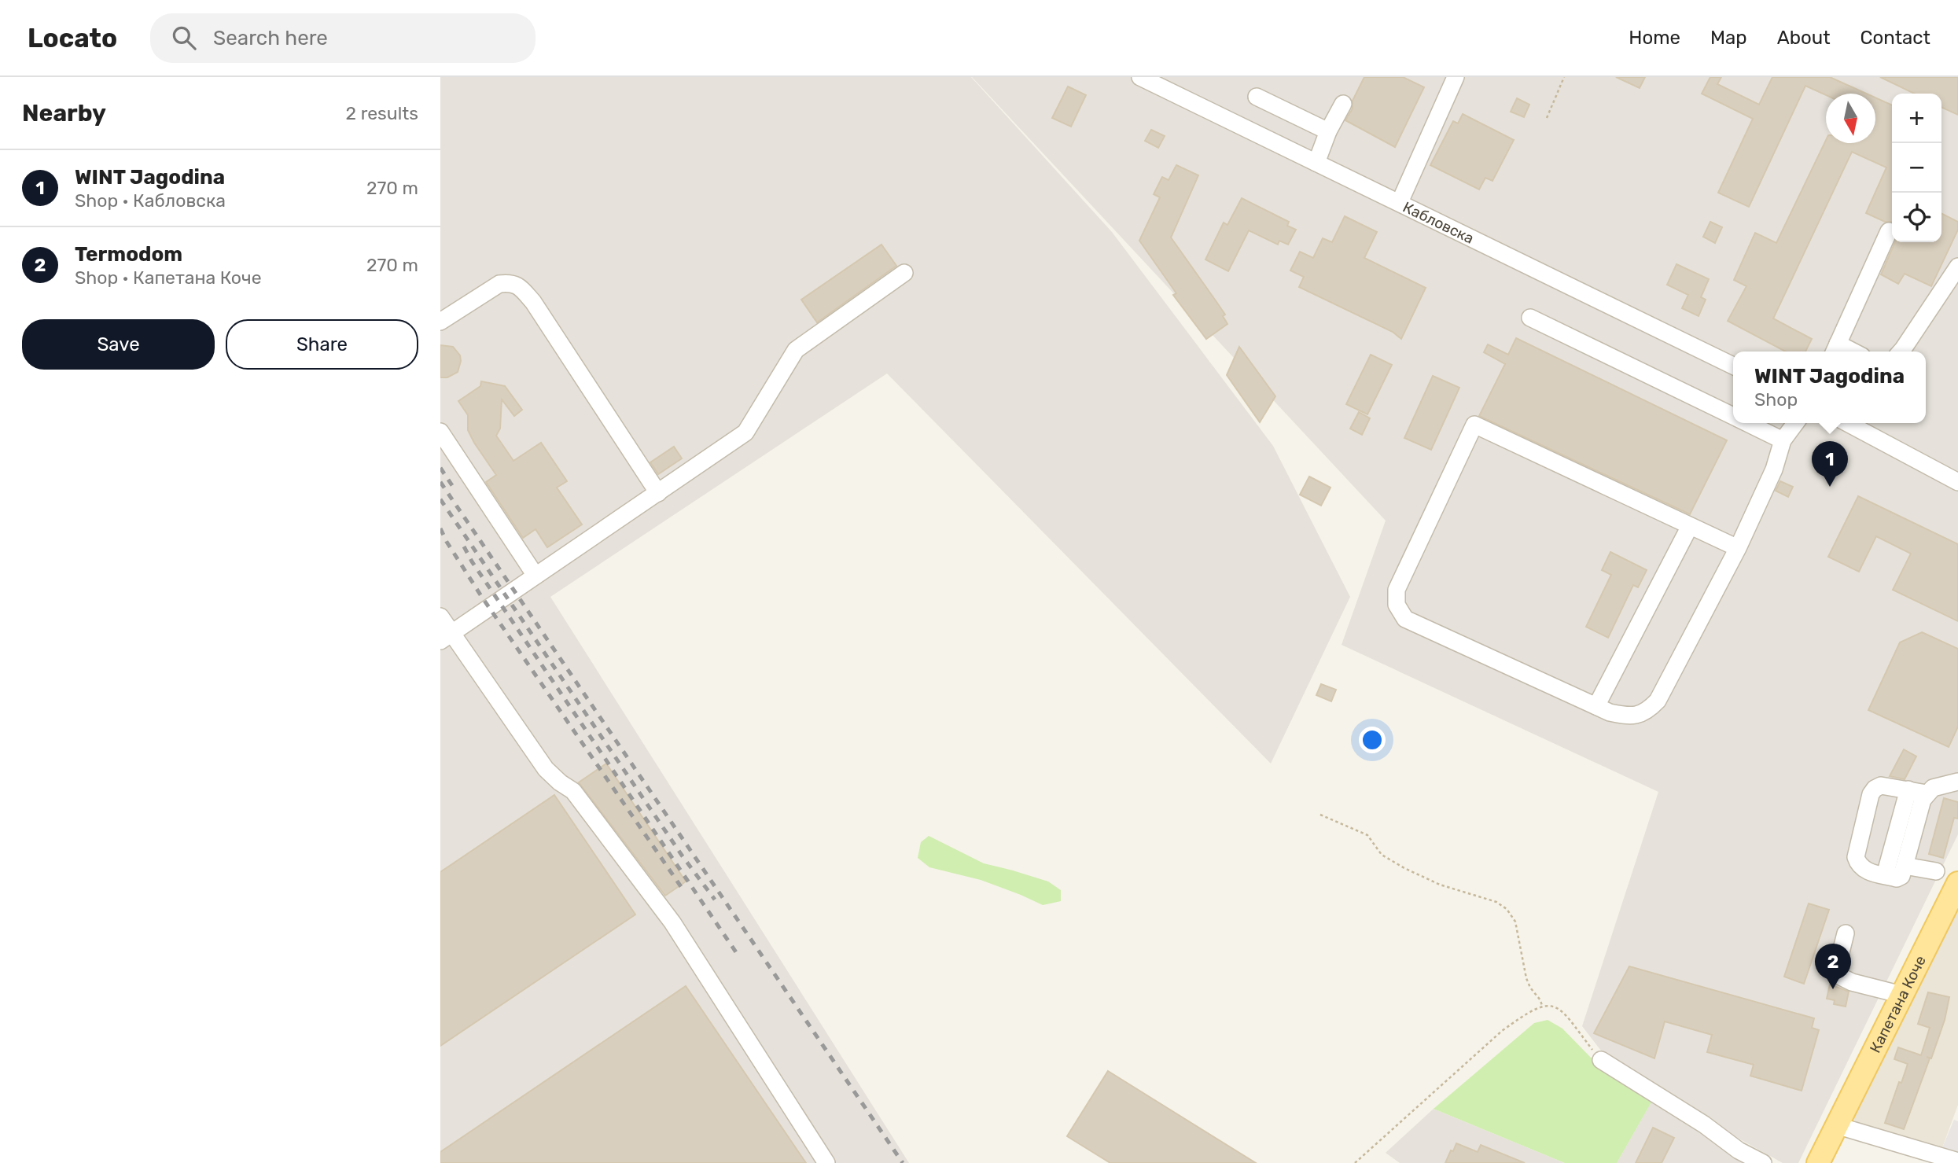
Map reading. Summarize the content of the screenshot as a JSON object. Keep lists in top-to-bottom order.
{
  "streets": {
    "main road": ["Капетана Коче"],
    "street": ["Кабловска"]
  },
  "north": "bottom",
  "page": {
    "header": "Locato",
    "search": "Search here",
    "nav": [
      "Home",
      "Map",
      "About",
      "Contact"
    ],
    "heading": ["Nearby", "2 results"],
    "map_buttons": ["+", "−"],
    "list": [
      {
        "mark": "1",
        "name": "WINT Jagodina",
        "note": "Shop · Кабловска",
        "value": "270 m"
      },
      {
        "mark": "2",
        "name": "Termodom",
        "note": "Shop · Капетана Коче",
        "value": "270 m"
      }
    ],
    "buttons": ["Save", "Share"],
    "popup": ["WINT Jagodina", "Shop"],
    "pins": ["1", "2"]
  }
}
